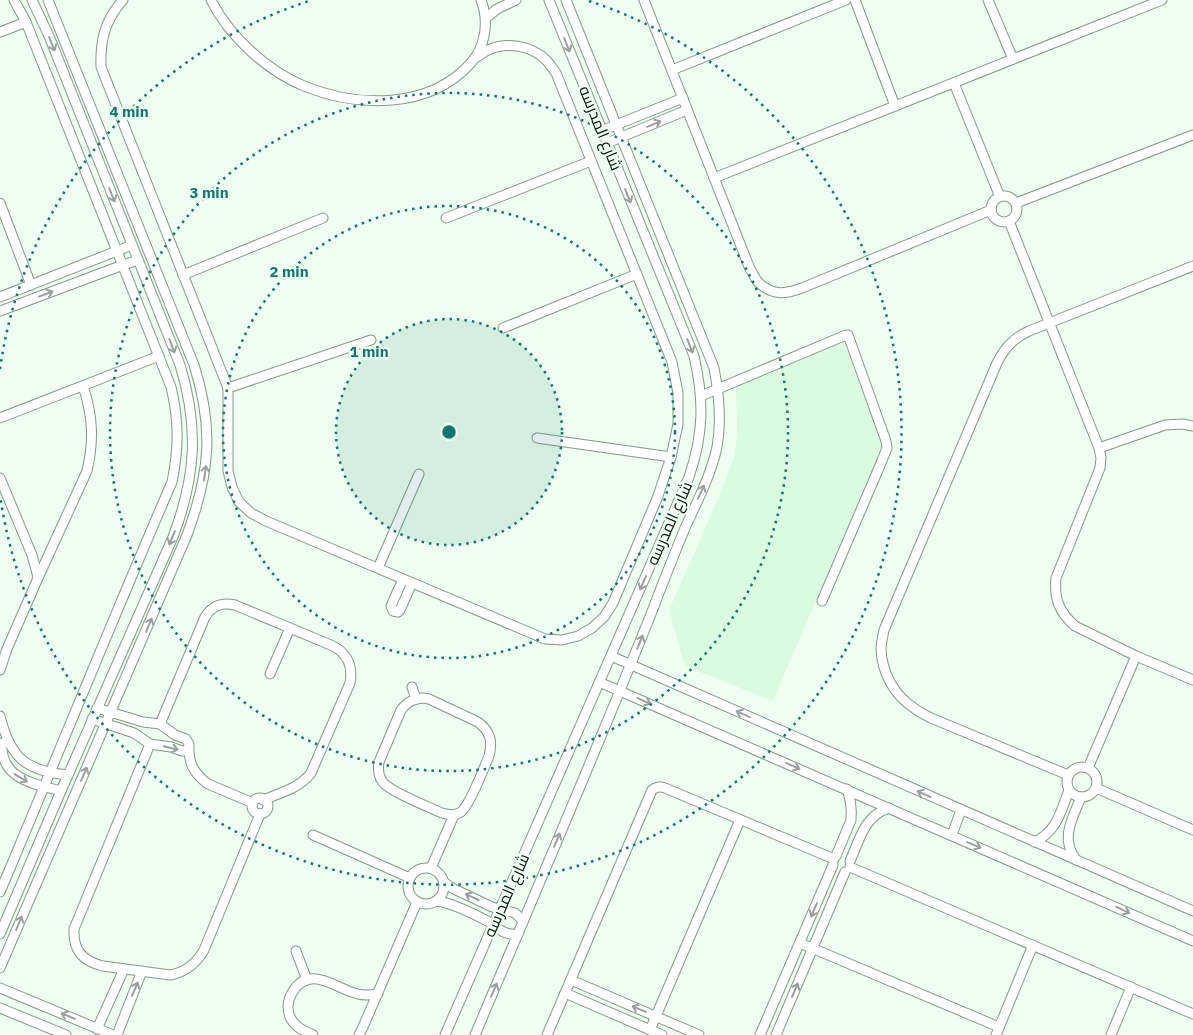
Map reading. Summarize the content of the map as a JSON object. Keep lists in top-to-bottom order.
{
  "streets": {
    "street": ["شارع المدرسه"]
  },
  "rings": [
    "4 min",
    "3 min",
    "2 min",
    "1 min"
  ]
}
